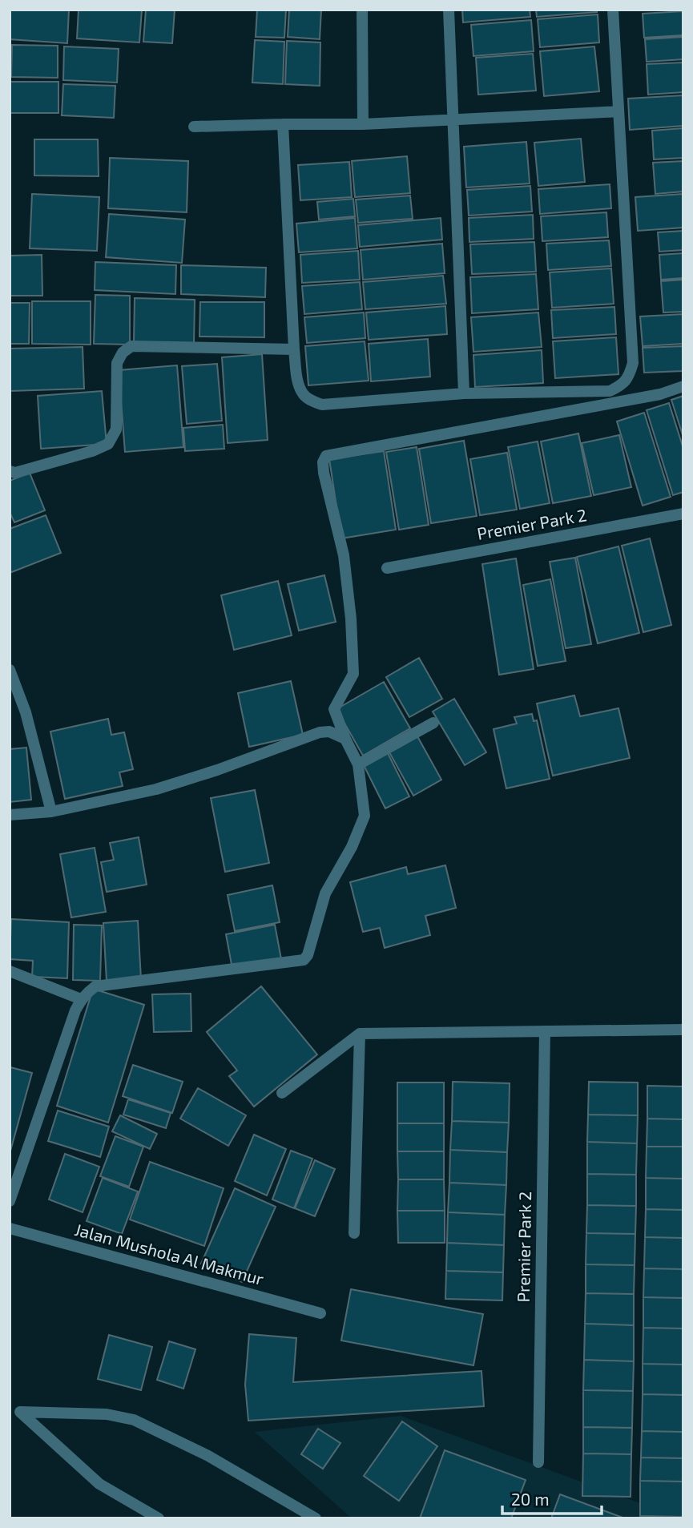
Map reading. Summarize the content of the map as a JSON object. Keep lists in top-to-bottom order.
{
  "streets": {
    "street": ["Premier Park 2", "Jalan Mushola Al Makmur"]
  },
  "scale_bar": "20 m"
}
